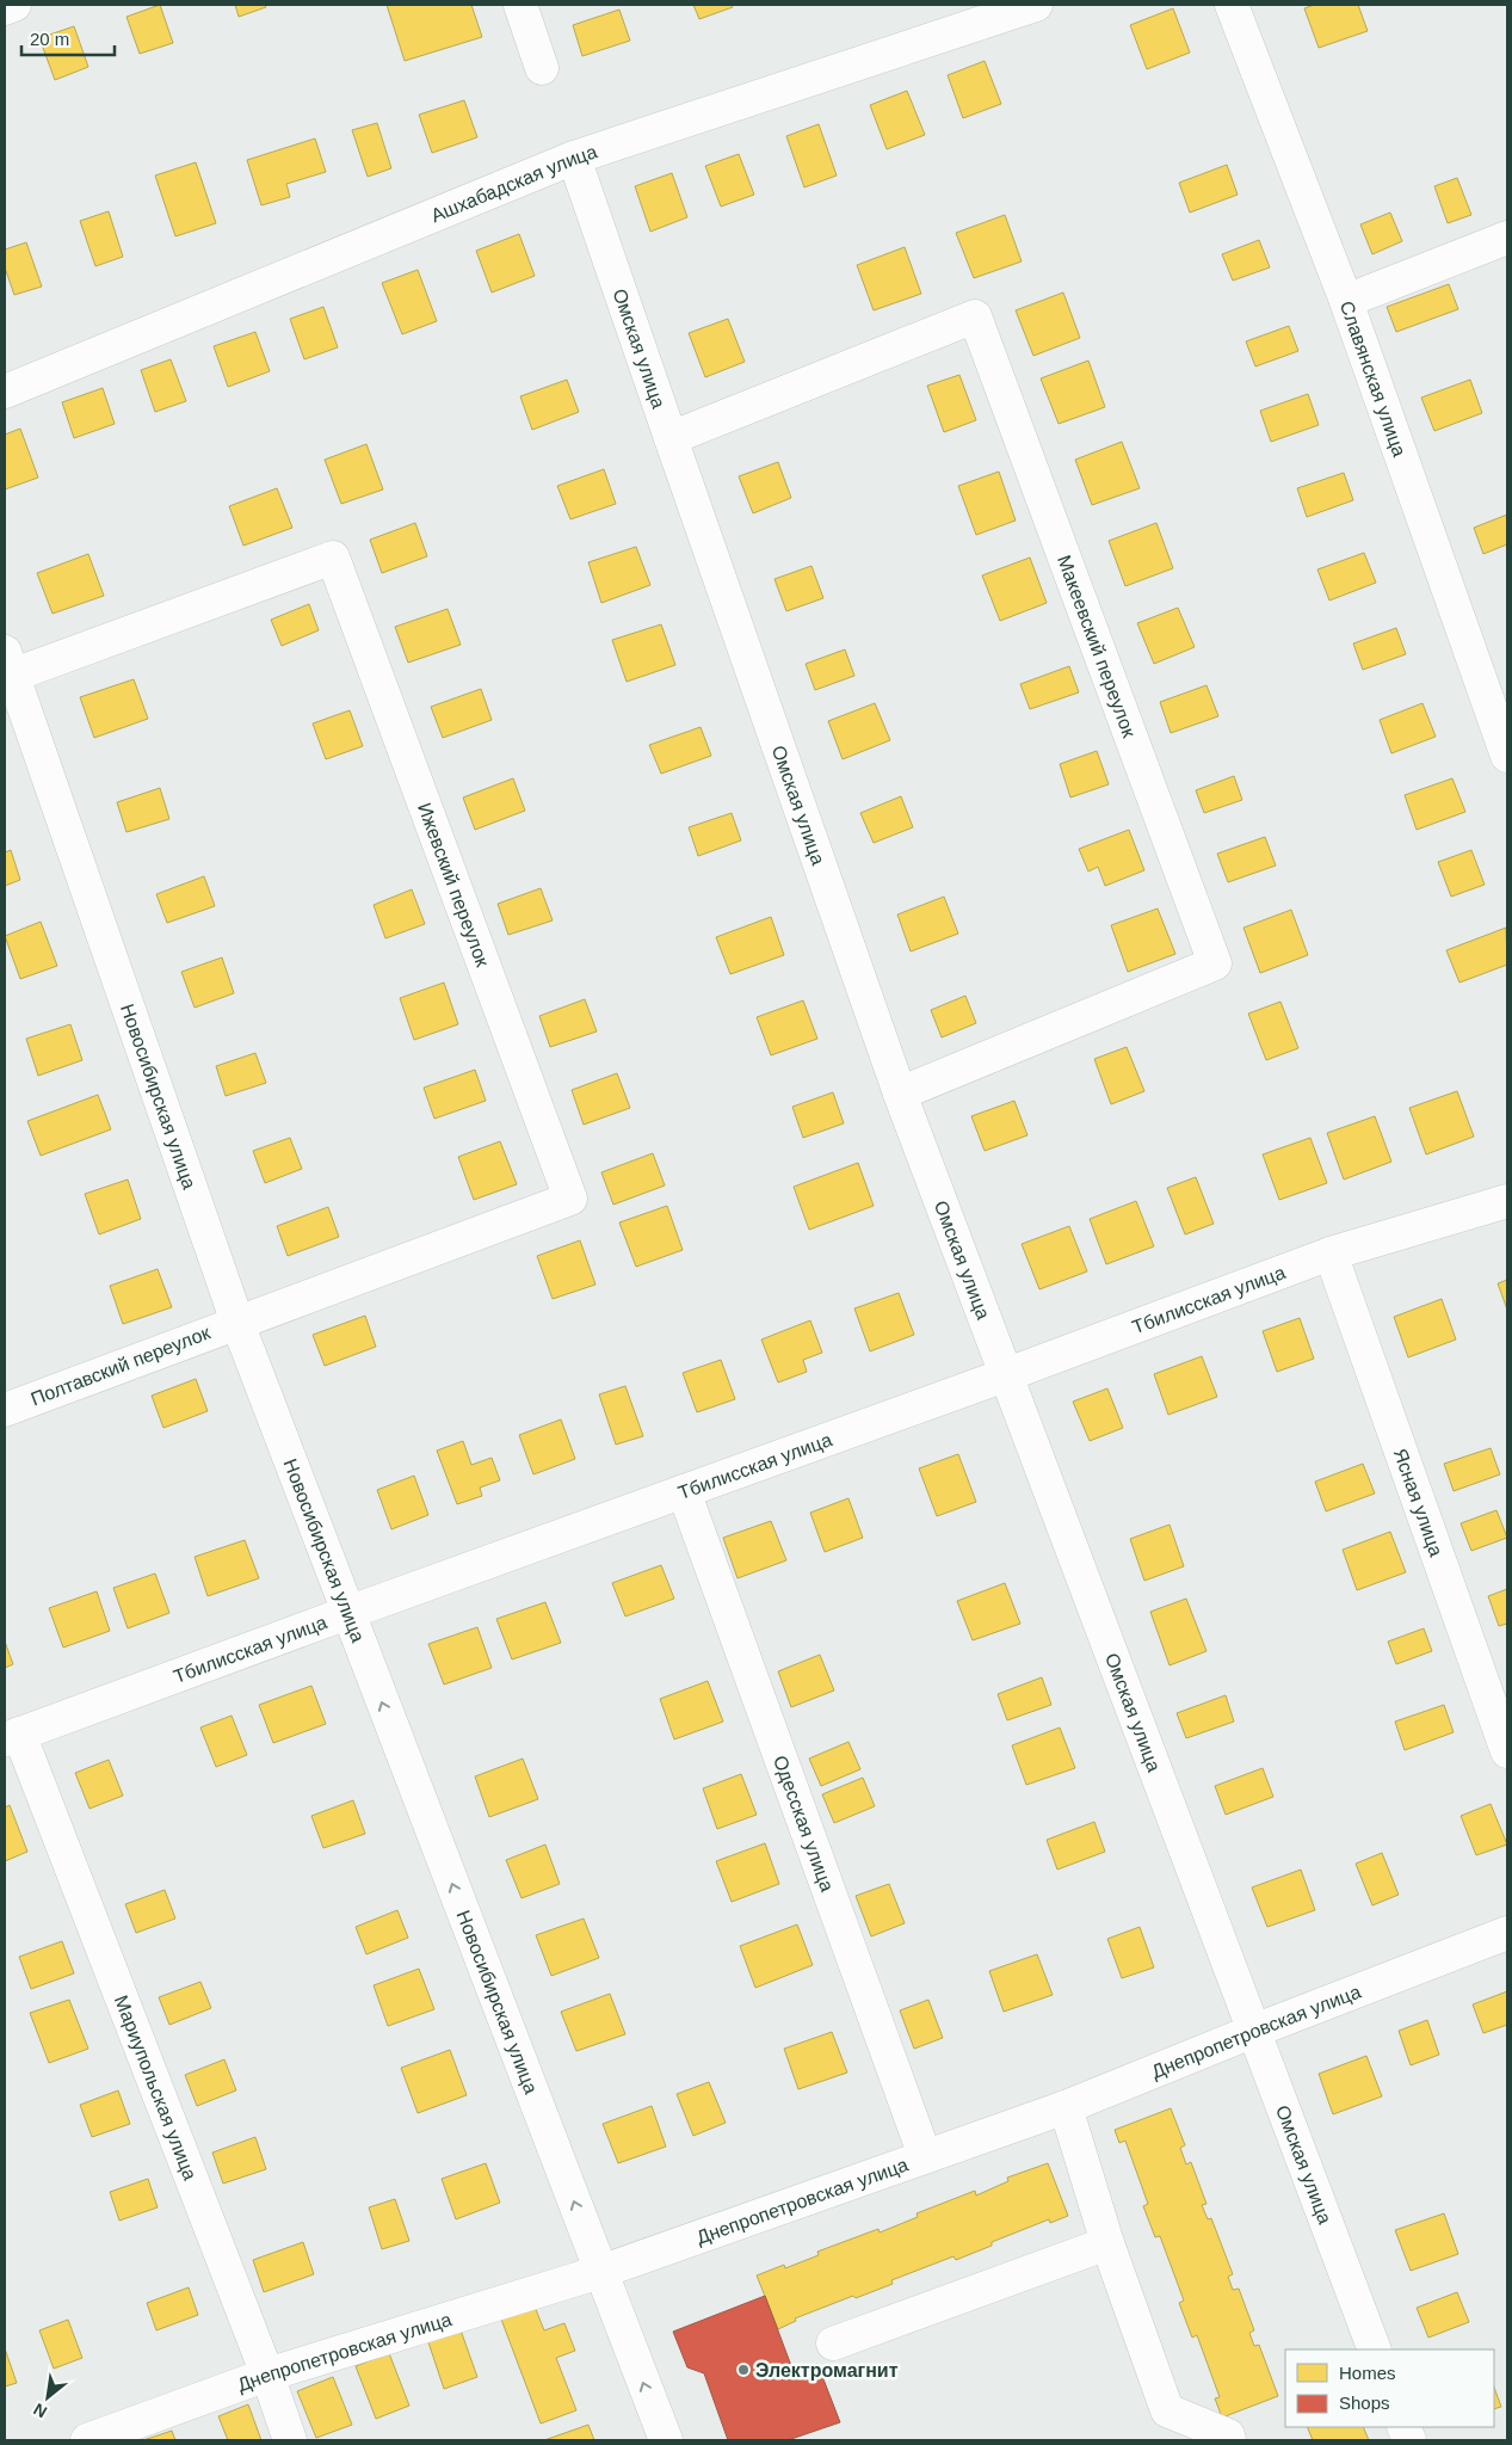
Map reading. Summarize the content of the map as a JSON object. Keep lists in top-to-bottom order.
{
  "streets": {
    "street": [
      "Ашхабадская улица",
      "Омская улица",
      "Славянская улица",
      "Макеевский переулок",
      "Ижевский переулок",
      "Новосибирская улица",
      "Тбилисская улица",
      "Полтавский переулок",
      "Ясная улица",
      "Одесская улица",
      "Днепропетровская улица",
      "Мариупольская улица"
    ]
  },
  "crossings": [
    ["Ашхабадская улица", "Омская улица"],
    ["Омская улица", "Макеевский переулок"],
    ["Омская улица", "Тбилисская улица"],
    ["Омская улица", "Днепропетровская улица"],
    ["Ижевский переулок", "Новосибирская улица"],
    ["Ижевский переулок", "Полтавский переулок"],
    ["Новосибирская улица", "Тбилисская улица"],
    ["Новосибирская улица", "Полтавский переулок"],
    ["Новосибирская улица", "Днепропетровская улица"],
    ["Тбилисская улица", "Ясная улица"],
    ["Тбилисская улица", "Одесская улица"],
    ["Тбилисская улица", "Мариупольская улица"],
    ["Одесская улица", "Днепропетровская улица"],
    ["Днепропетровская улица", "Мариупольская улица"]
  ],
  "one_way": ["Новосибирская улица"],
  "places": ["Электромагнит"],
  "legend": ["Homes", "Shops"],
  "scale_bar": "20 m",
  "north": "bottom left"
}
